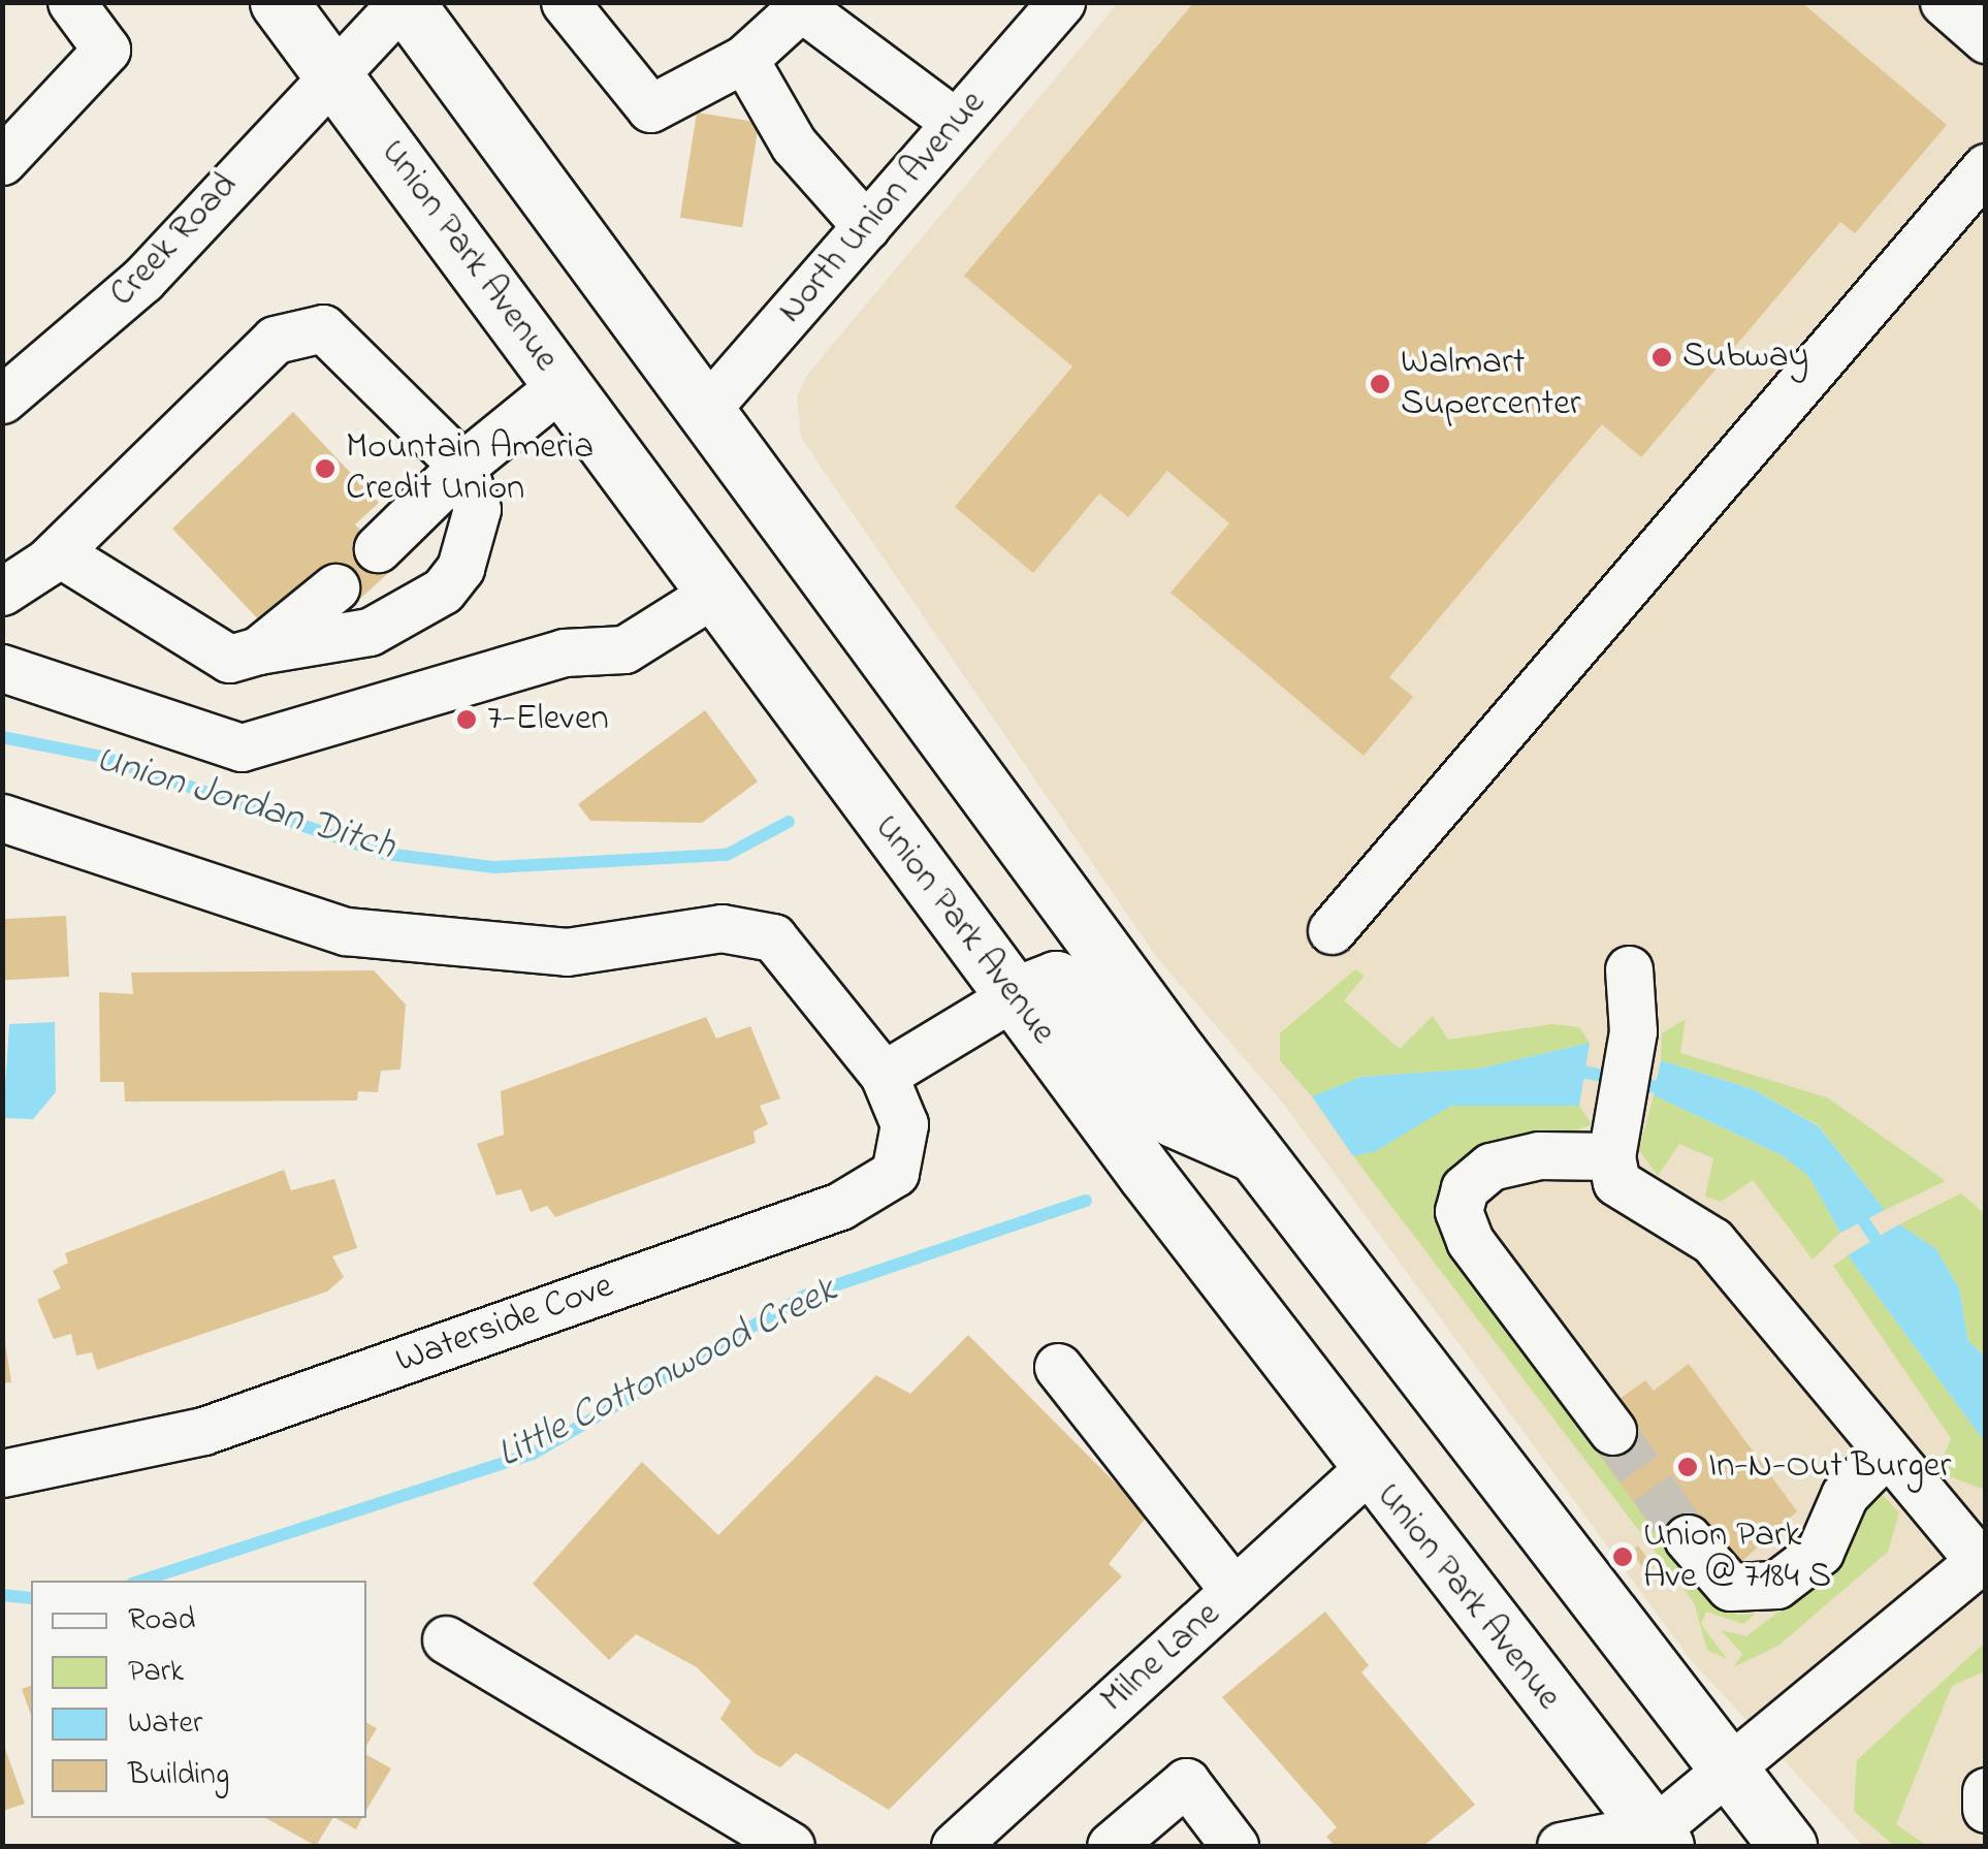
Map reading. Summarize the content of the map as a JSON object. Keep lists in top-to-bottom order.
{
  "streets": {
    "main road": ["Union Park Avenue"],
    "street": [
      "North Union Avenue",
      "Creek Road",
      "Waterside Cove",
      "Milne Lane"
    ]
  },
  "crossings": [
    ["Creek Road", "Union Park Avenue"],
    ["Union Park Avenue", "Milne Lane"]
  ],
  "water": ["Union Jordan Ditch", "Little Cottonwood Creek"],
  "places": [
    "Subway",
    "Walmart Supercenter",
    "Mountain Ameria Credit Union",
    "7-Eleven",
    "In-N-Out Burger",
    "Union Park Ave @ 7184 S"
  ],
  "legend": [
    "Road",
    "Park",
    "Water",
    "Building"
  ]
}
